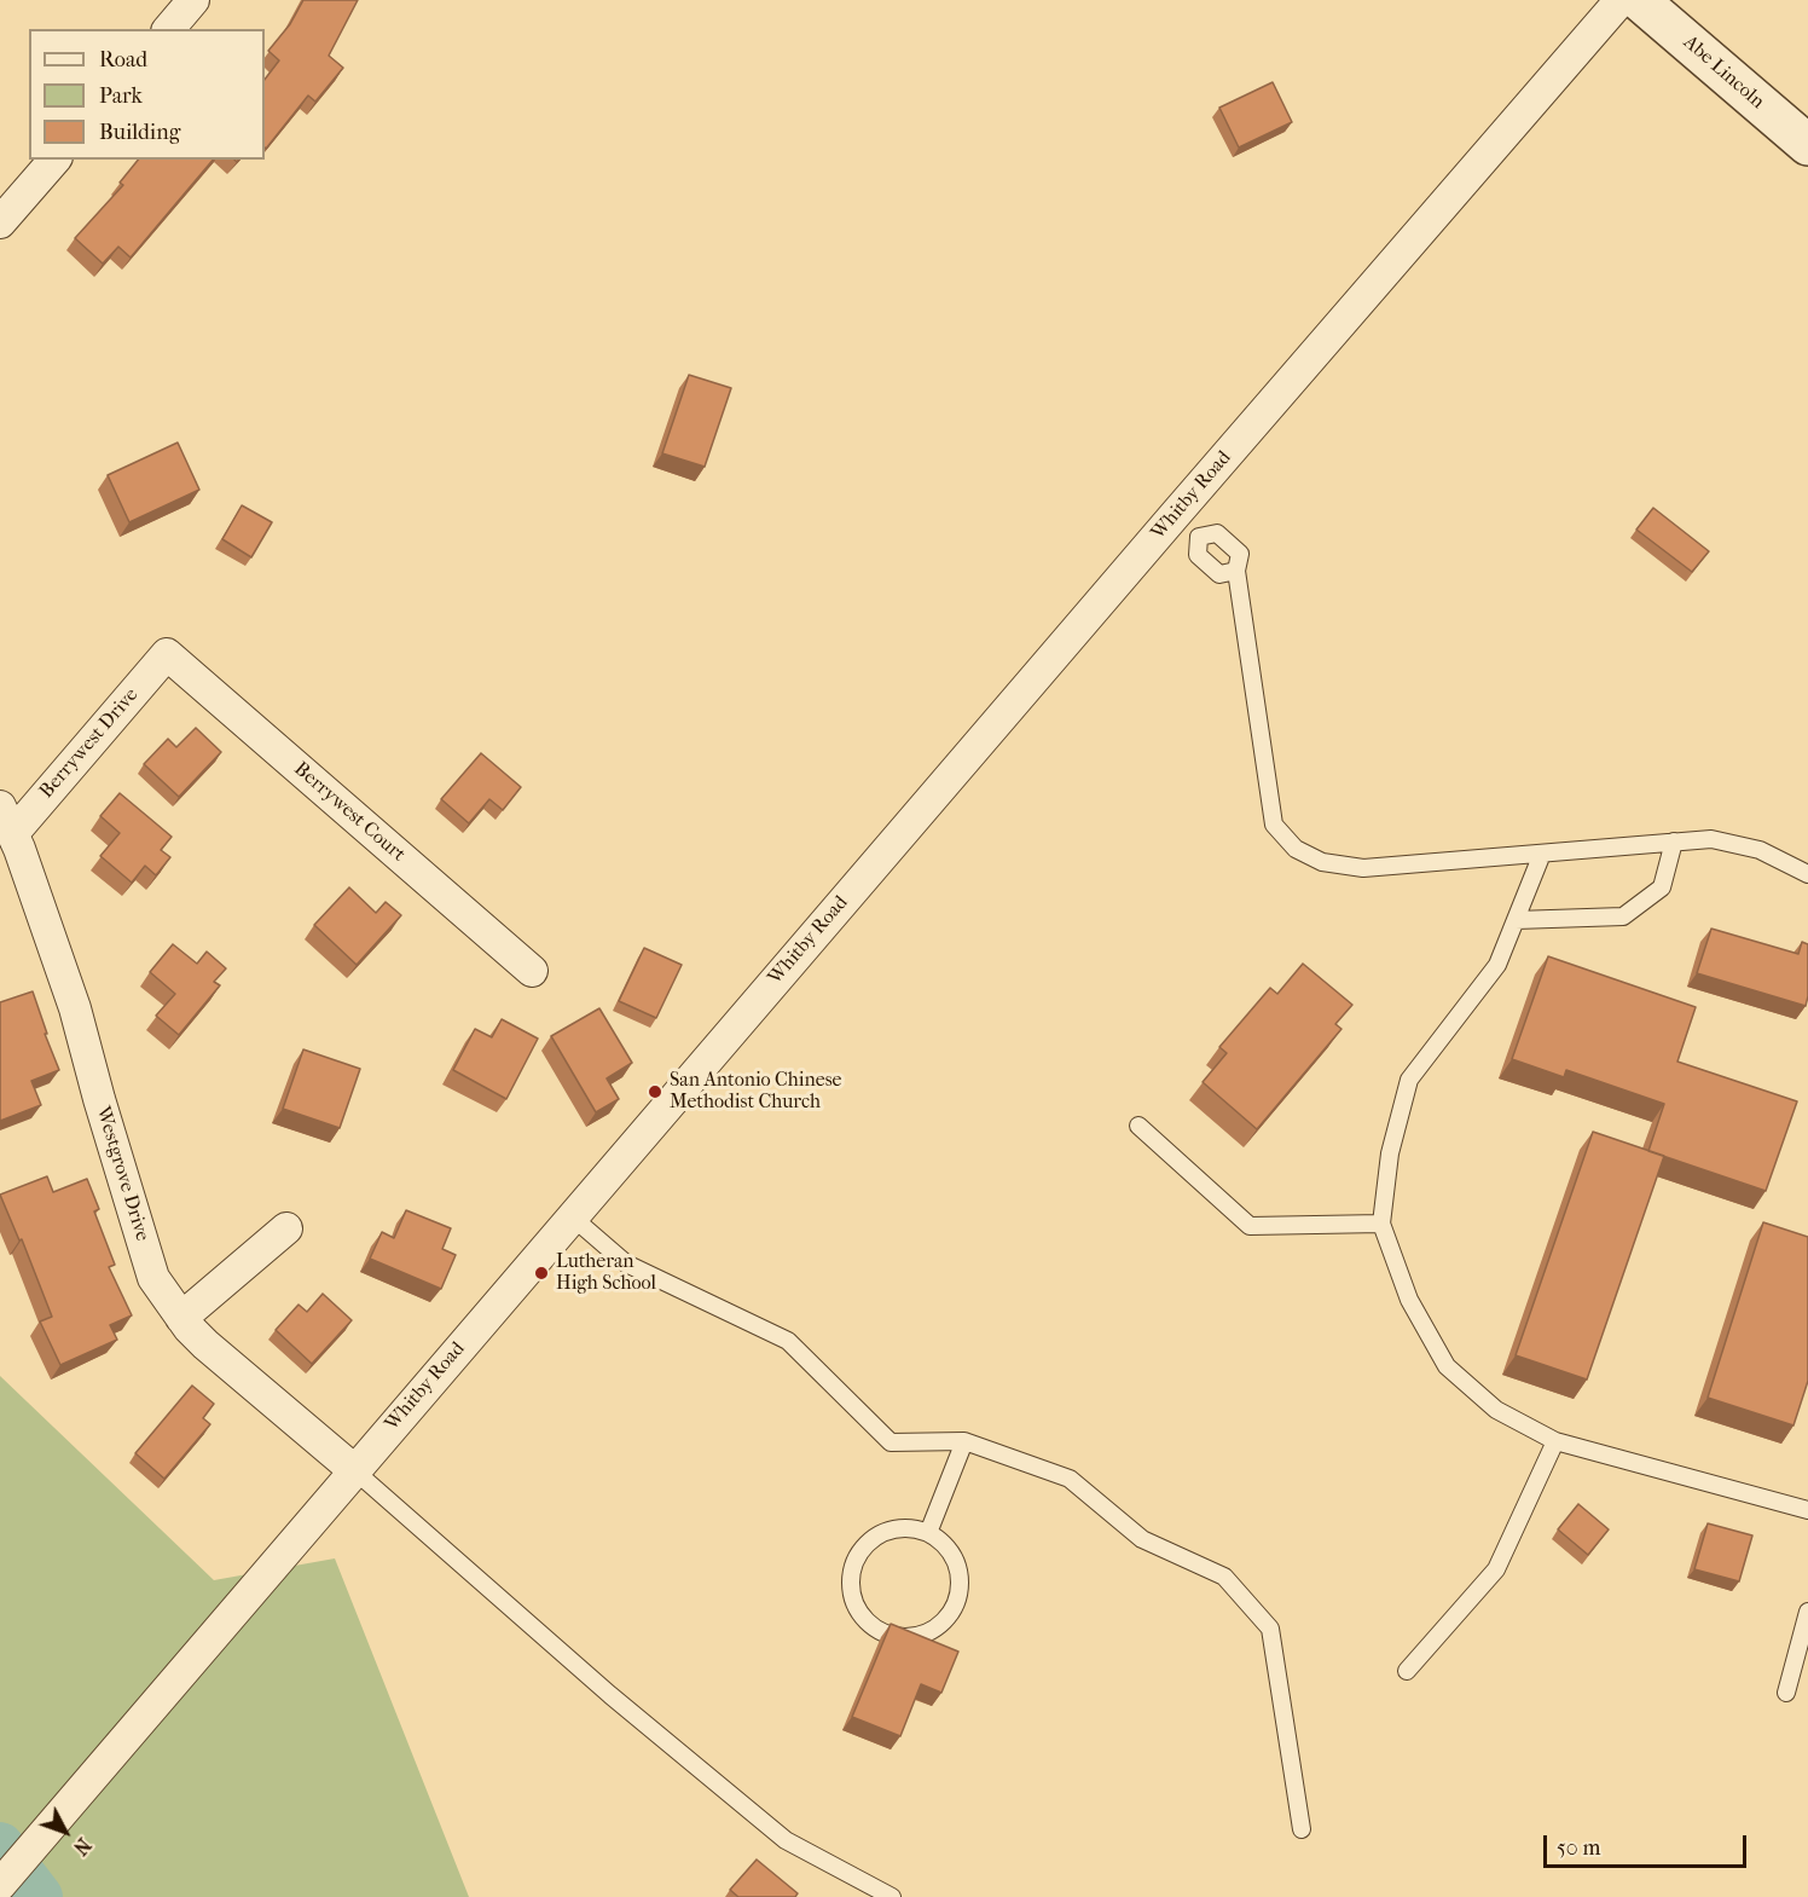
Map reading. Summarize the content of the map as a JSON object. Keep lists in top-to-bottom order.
{
  "streets": {
    "street": [
      "Abe Lincoln",
      "Whitby Road",
      "Berrywest Drive",
      "Berrywest Court",
      "Westgrove Drive"
    ]
  },
  "crossings": [
    ["Whitby Road", "Westgrove Drive"],
    ["Berrywest Drive", "Berrywest Court"],
    ["Berrywest Drive", "Westgrove Drive"]
  ],
  "places": ["San Antonio Chinese Methodist Church", "Lutheran High School"],
  "legend": ["Road", "Park", "Building"],
  "scale_bar": "50 m",
  "north": "bottom right"
}
